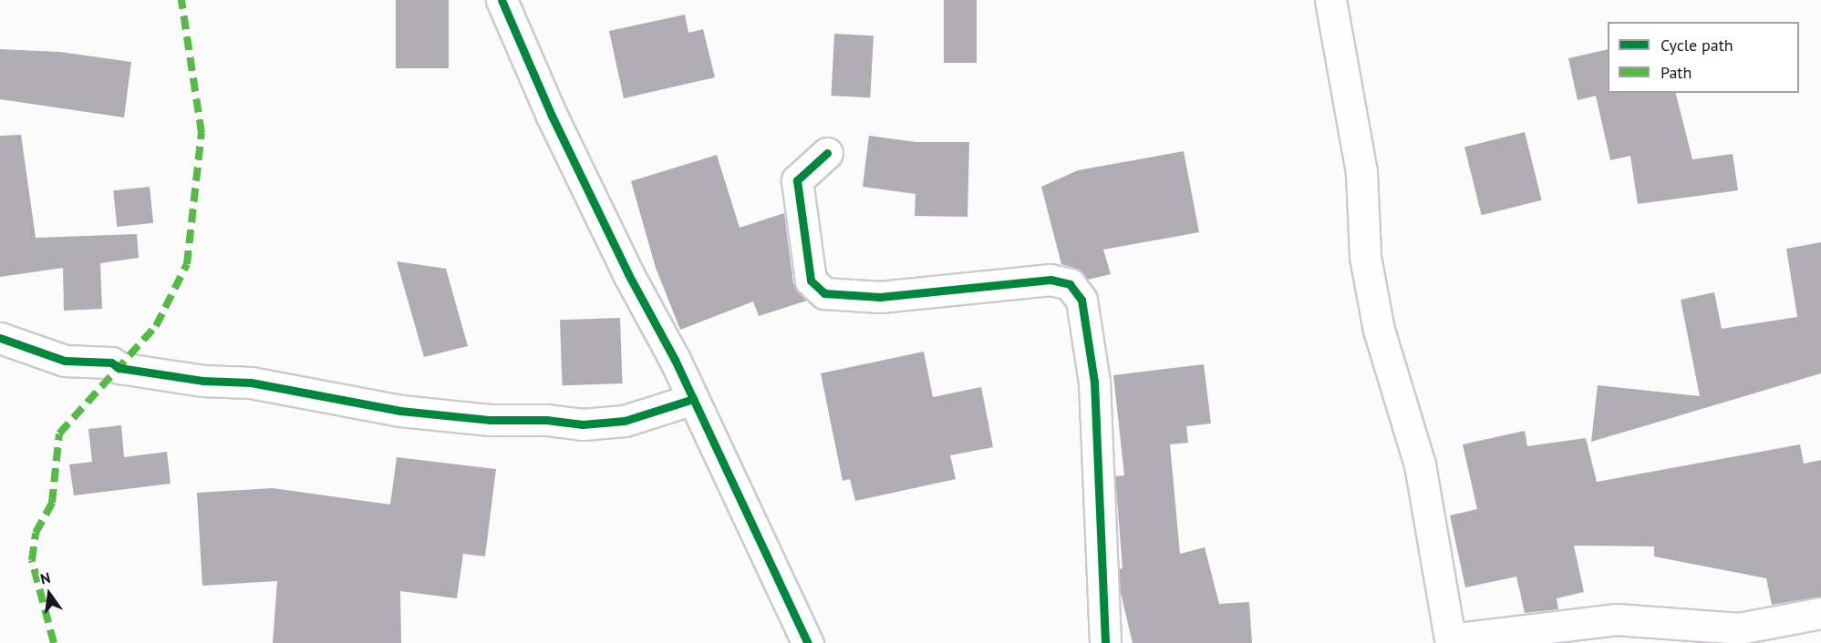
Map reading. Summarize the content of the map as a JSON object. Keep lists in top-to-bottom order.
{
  "legend": ["Cycle path", "Path"],
  "north": "top"
}
